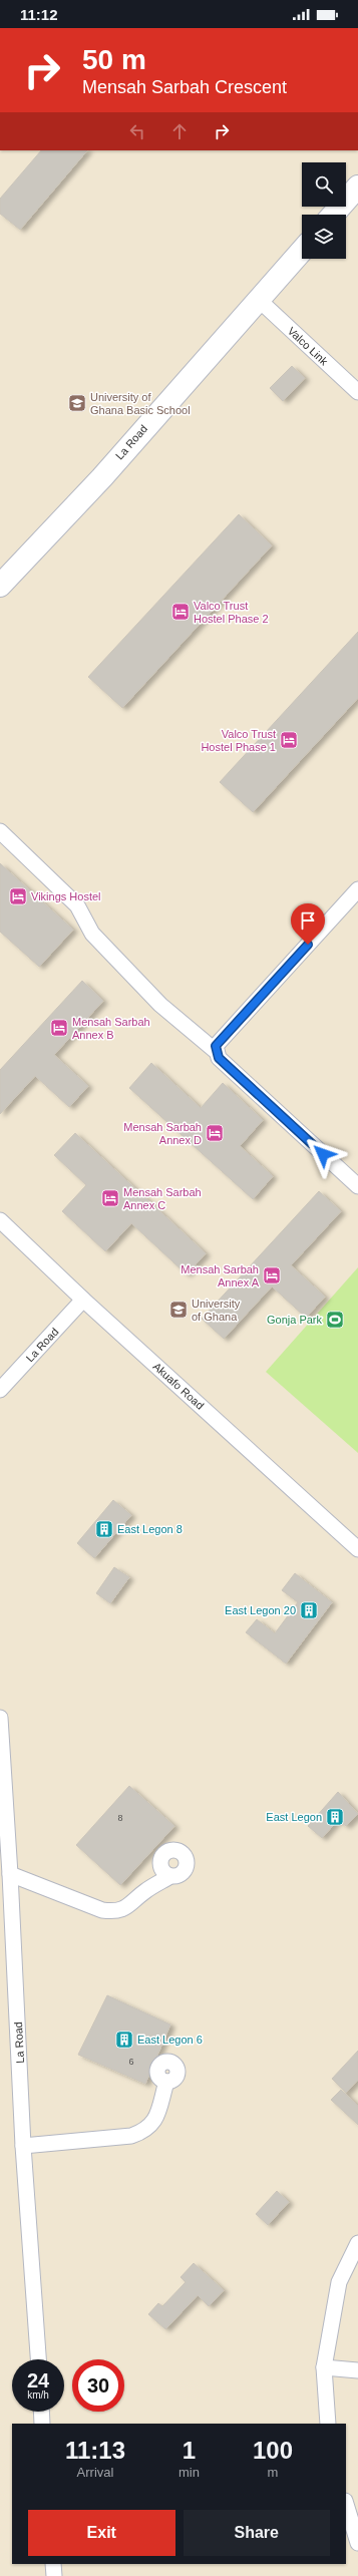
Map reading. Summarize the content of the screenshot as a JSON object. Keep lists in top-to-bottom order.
{
  "streets": {
    "street": ["Valco Link", "La Road", "Akuafo Road"]
  },
  "crossings": [
    ["Valco Link", "La Road"],
    ["La Road", "Akuafo Road"]
  ],
  "places": {
    "school or university": ["University of Ghana Basic School", "University of Ghana"],
    "hotel": [
      "Valco Trust Hostel Phase 2",
      "Valco Trust Hostel Phase 1",
      "Vikings Hostel",
      "Mensah Sarbah Annex B",
      "Mensah Sarbah Annex D",
      "Mensah Sarbah Annex C",
      "Mensah Sarbah Annex A"
    ],
    "sports": ["Gonja Park"],
    "building": [
      "East Legon 8",
      "East Legon 20",
      "East Legon",
      "East Legon 6"
    ]
  },
  "house_numbers": ["8", "6"],
  "page": {
    "status": "11:12",
    "turn": ["50 m", "Mensah Sarbah Crescent"],
    "speed": "24 km/h",
    "limit": "30",
    "eta": [
      "11:13",
      "Arrival",
      "1",
      "min",
      "100",
      "m"
    ],
    "buttons": ["Exit", "Share"]
  }
}
